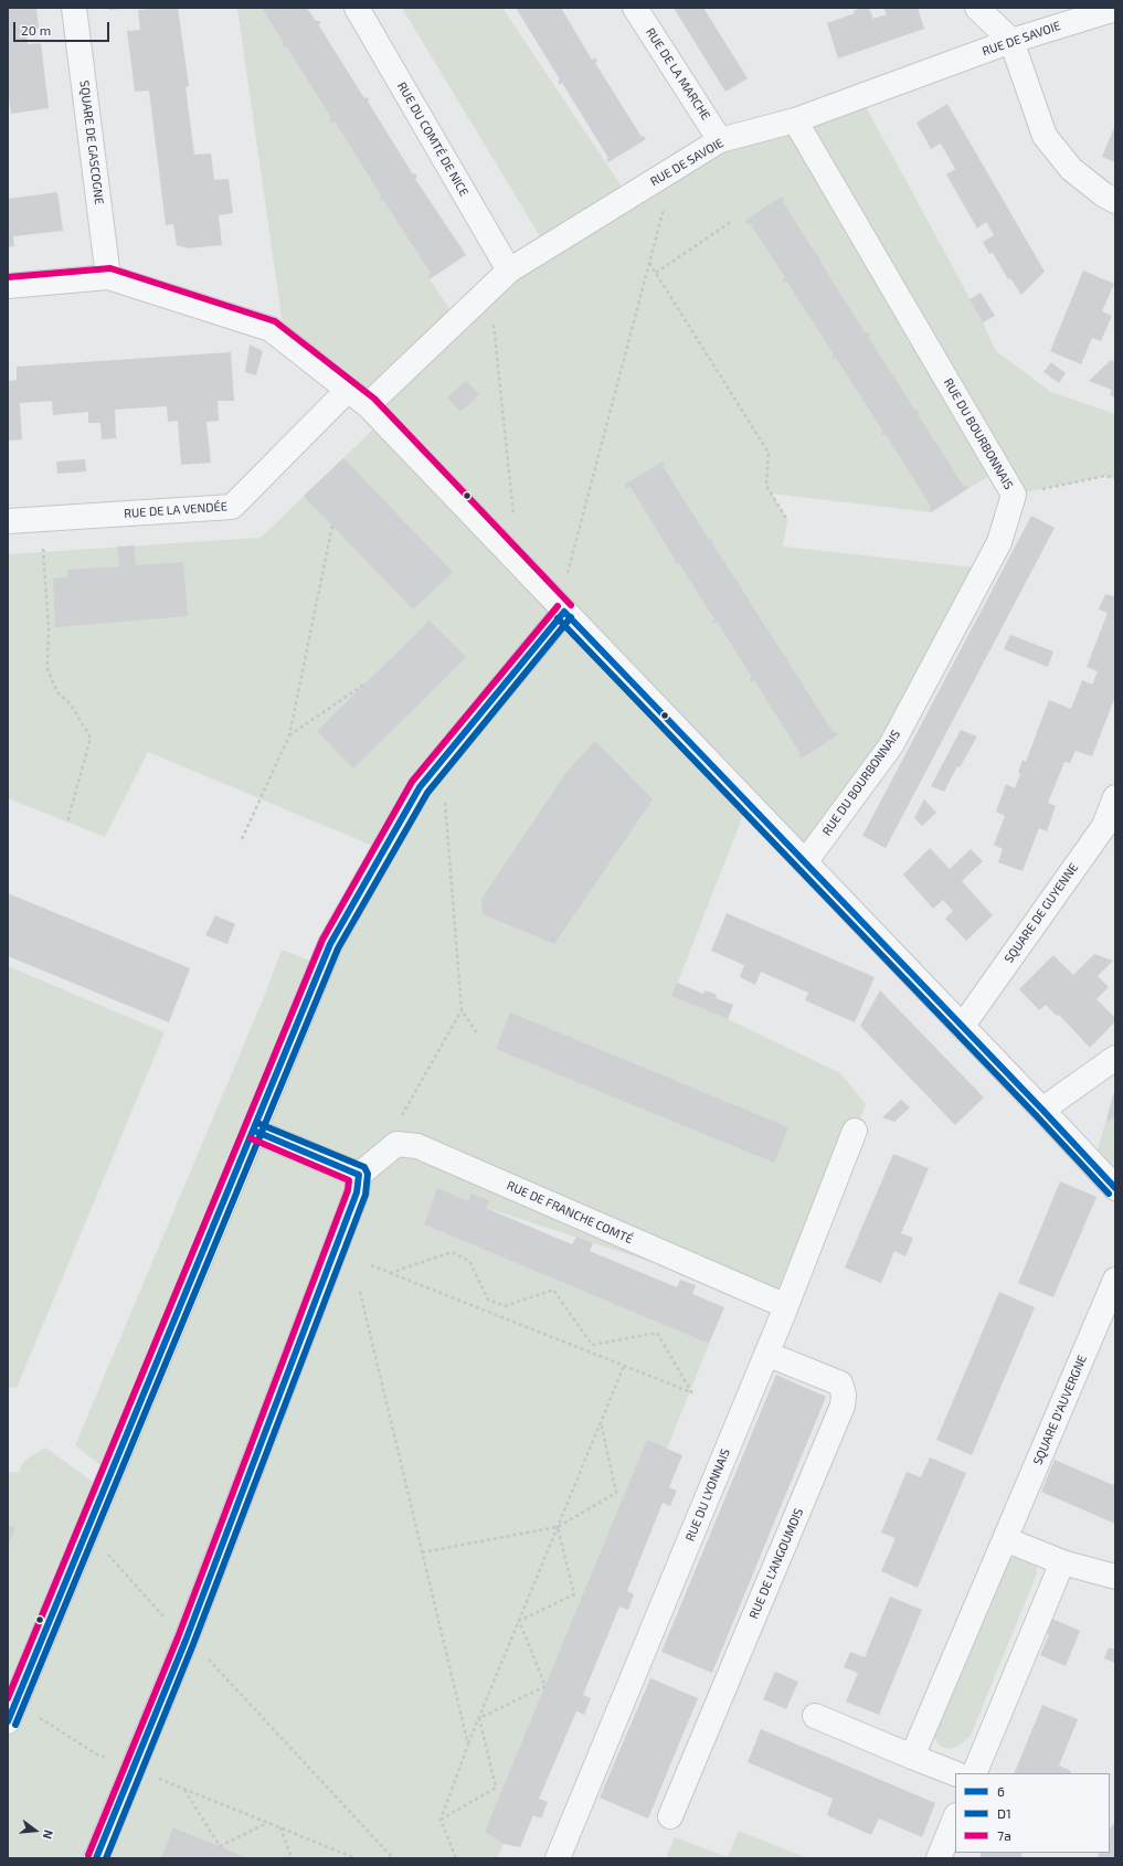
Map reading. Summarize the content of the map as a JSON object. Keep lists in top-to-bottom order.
{
  "streets": {
    "street": [
      "RUE DE SAVOIE",
      "RUE DE LA MARCHE",
      "RUE DU COMTÉ DE NICE",
      "SQUARE DE GASCOGNE",
      "RUE DU BOURBONNAIS",
      "RUE DE LA VENDÉE",
      "SQUARE DE GUYENNE",
      "RUE DE FRANCHE COMTÉ",
      "SQUARE D'AUVERGNE",
      "RUE DU LYONNAIS",
      "RUE DE L'ANGOUMOIS"
    ]
  },
  "crossings": [
    ["RUE DE SAVOIE", "RUE DE LA MARCHE"],
    ["RUE DE SAVOIE", "RUE DU COMTÉ DE NICE"],
    ["RUE DE SAVOIE", "RUE DU BOURBONNAIS"],
    ["RUE DE FRANCHE COMTÉ", "RUE DU LYONNAIS"],
    ["RUE DU LYONNAIS", "RUE DE L'ANGOUMOIS"]
  ],
  "lines": ["transit line 7a", "transit line 6", "transit line D1"],
  "legend": ["6", "D1", "7a"],
  "scale_bar": "20 m",
  "north": "right"
}
